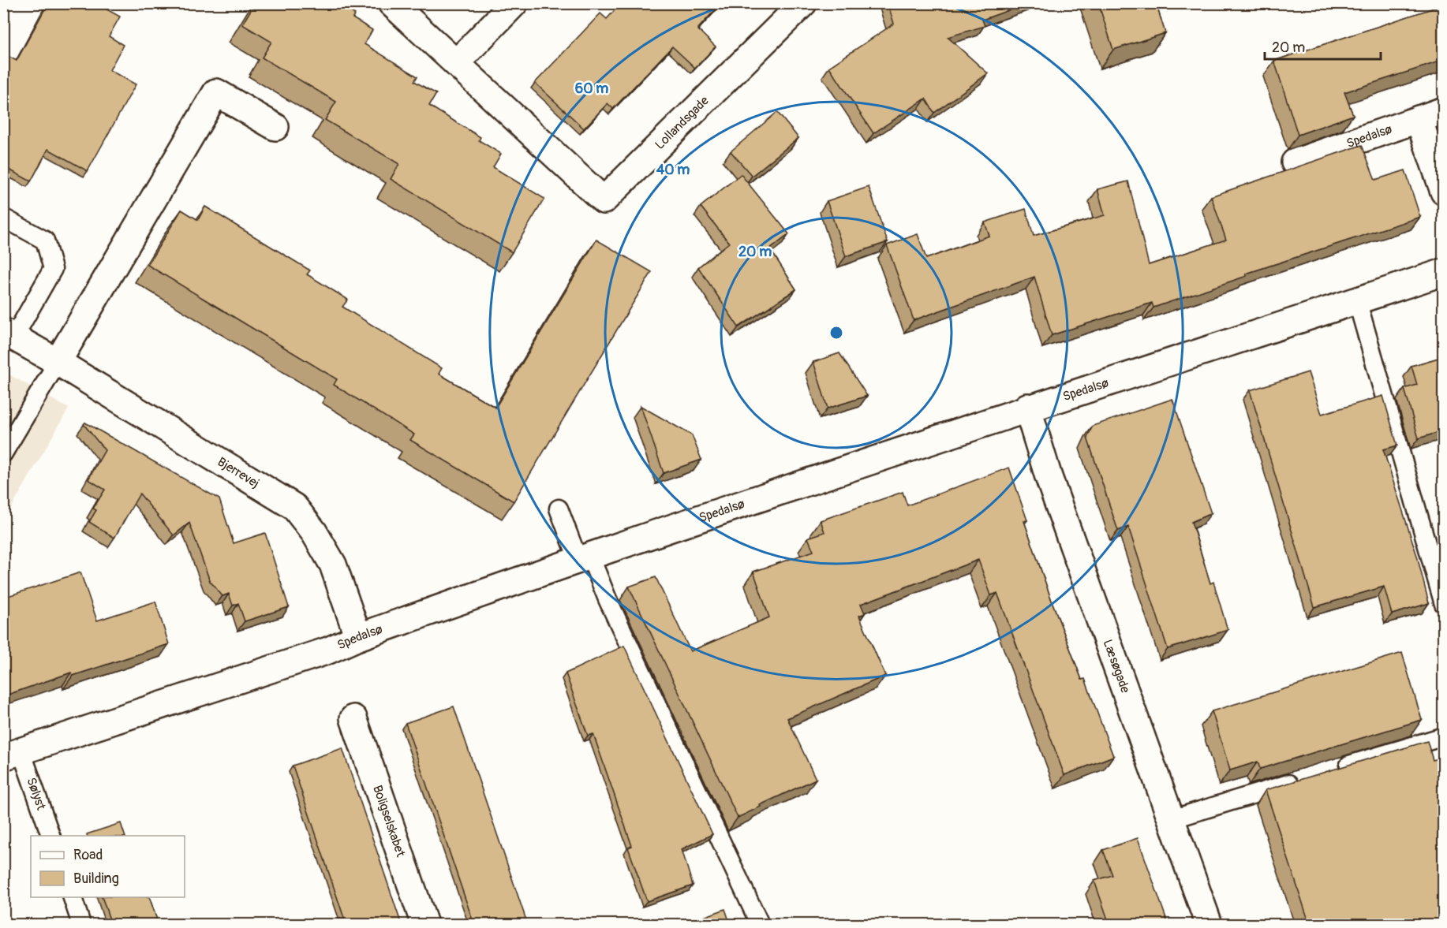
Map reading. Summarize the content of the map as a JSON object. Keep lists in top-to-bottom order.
{
  "streets": {
    "street": [
      "Lollandsgade",
      "Spedalsø",
      "Bjerrevej",
      "Læsøgade",
      "Boligselskabet"
    ],
    "lane": ["Sølyst"]
  },
  "crossings": [
    ["Spedalsø", "Bjerrevej"],
    ["Spedalsø", "Læsøgade"],
    ["Spedalsø", "Sølyst"]
  ],
  "legend": ["Road", "Building"],
  "scale_bar": "20 m",
  "rings": ["60 m", "40 m", "20 m"]
}
